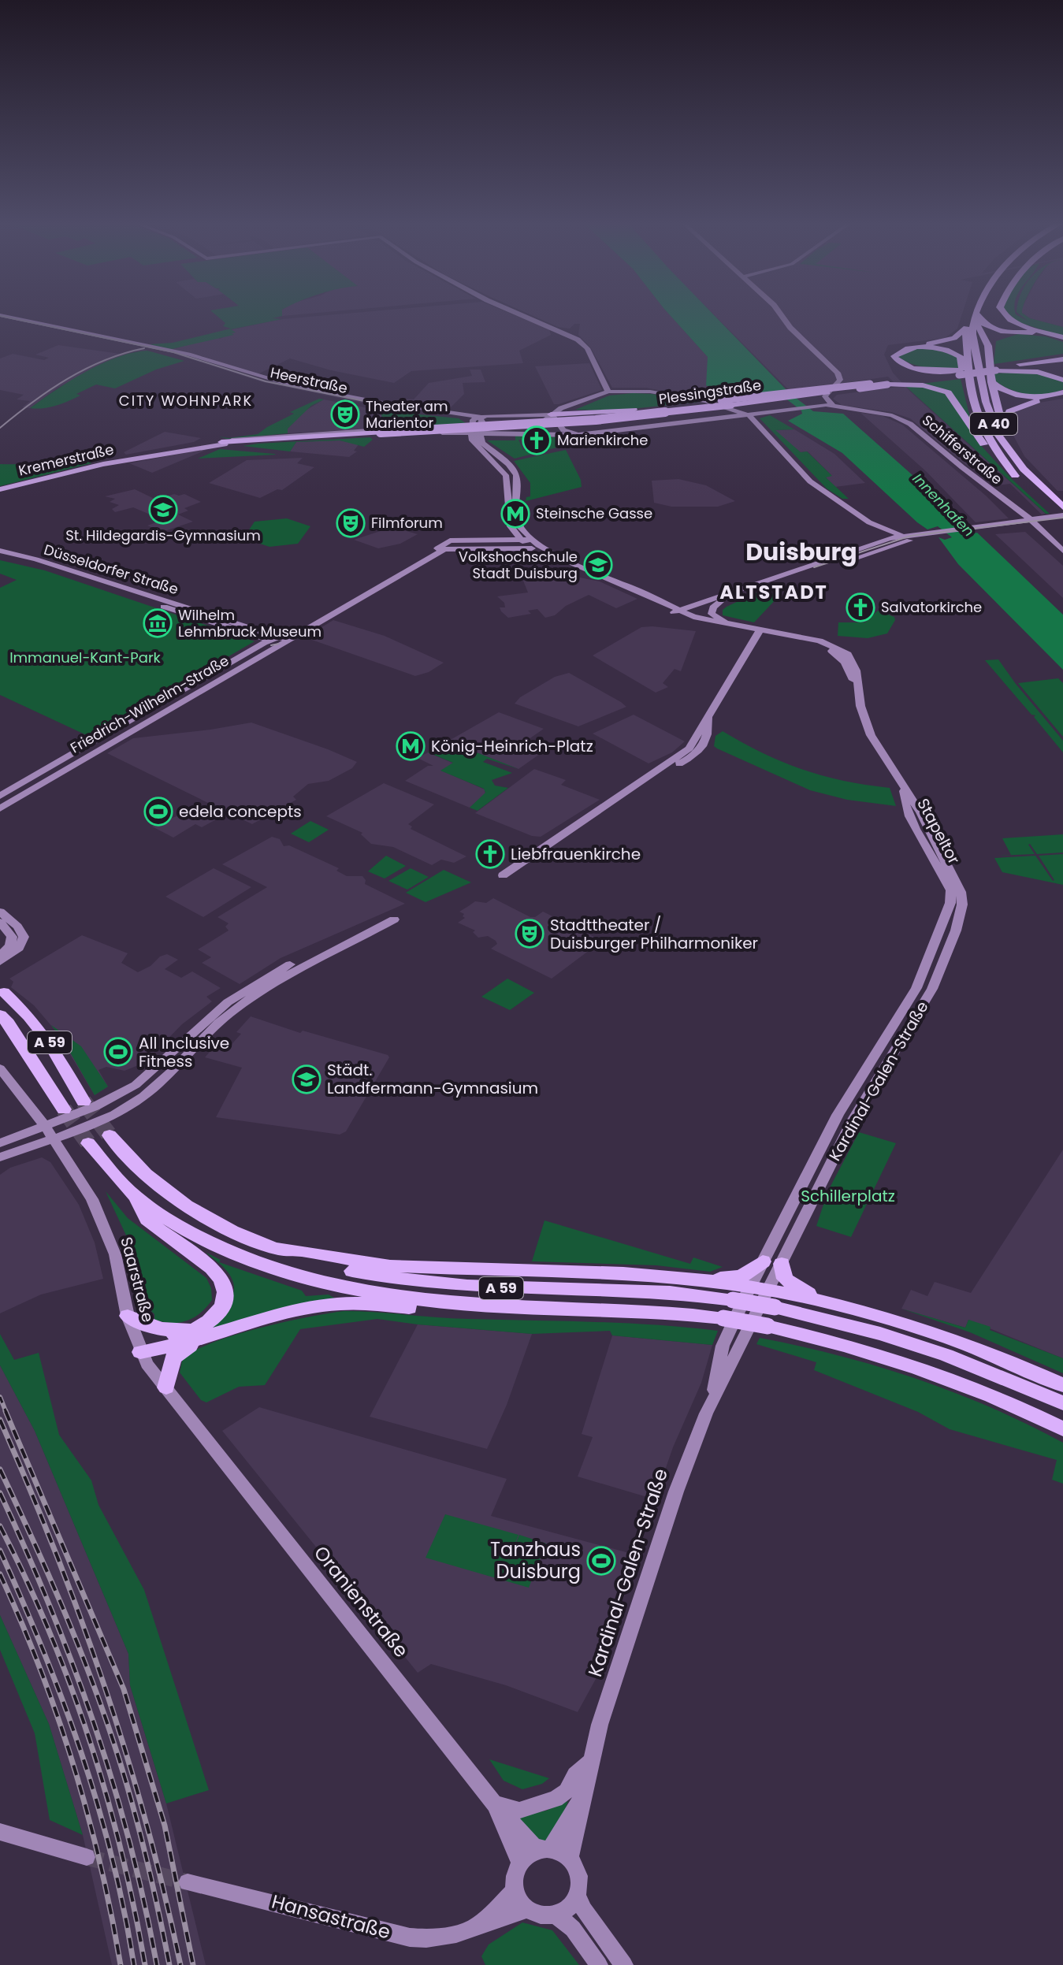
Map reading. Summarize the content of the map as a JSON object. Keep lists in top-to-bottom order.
{
  "streets": {
    "highway": ["Plessingstraße", "A 40", "A 59"],
    "main road": [
      "Heerstraße",
      "Schifferstraße",
      "Kremerstraße",
      "Düsseldorfer Straße",
      "Friedrich-Wilhelm-Straße",
      "Stapeltor",
      "Kardinal-Galen-Straße",
      "Saarstraße",
      "Oranienstraße",
      "Hansastraße"
    ]
  },
  "crossings": [
    ["Plessingstraße", "Kremerstraße"],
    ["Düsseldorfer Straße", "Friedrich-Wilhelm-Straße"],
    ["Stapeltor", "Kardinal-Galen-Straße"],
    ["A 59", "Kardinal-Galen-Straße"],
    ["Kardinal-Galen-Straße", "Oranienstraße"],
    ["Kardinal-Galen-Straße", "Hansastraße"],
    ["Saarstraße", "Oranienstraße"],
    ["Oranienstraße", "Hansastraße"]
  ],
  "districts": ["CITY WOHNPARK", "Duisburg", "ALTSTADT"],
  "water": ["Innenhafen"],
  "parks": ["Immanuel-Kant-Park", "Schillerplatz"],
  "places": {
    "theatre": ["Theater am Marientor", "Filmforum", "Stadttheater / Duisburger Philharmoniker"],
    "church": ["Marienkirche", "Salvatorkirche", "Liebfrauenkirche"],
    "school or university": ["St. Hildegardis-Gymnasium", "Volkshochschule Stadt Duisburg", "Städt. Landfermann-Gymnasium"],
    "metro station": ["Steinsche Gasse", "König-Heinrich-Platz"],
    "museum": ["Wilhelm Lehmbruck Museum"],
    "sports": ["edela concepts", "All Inclusive Fitness", "Tanzhaus Duisburg"]
  }
}
